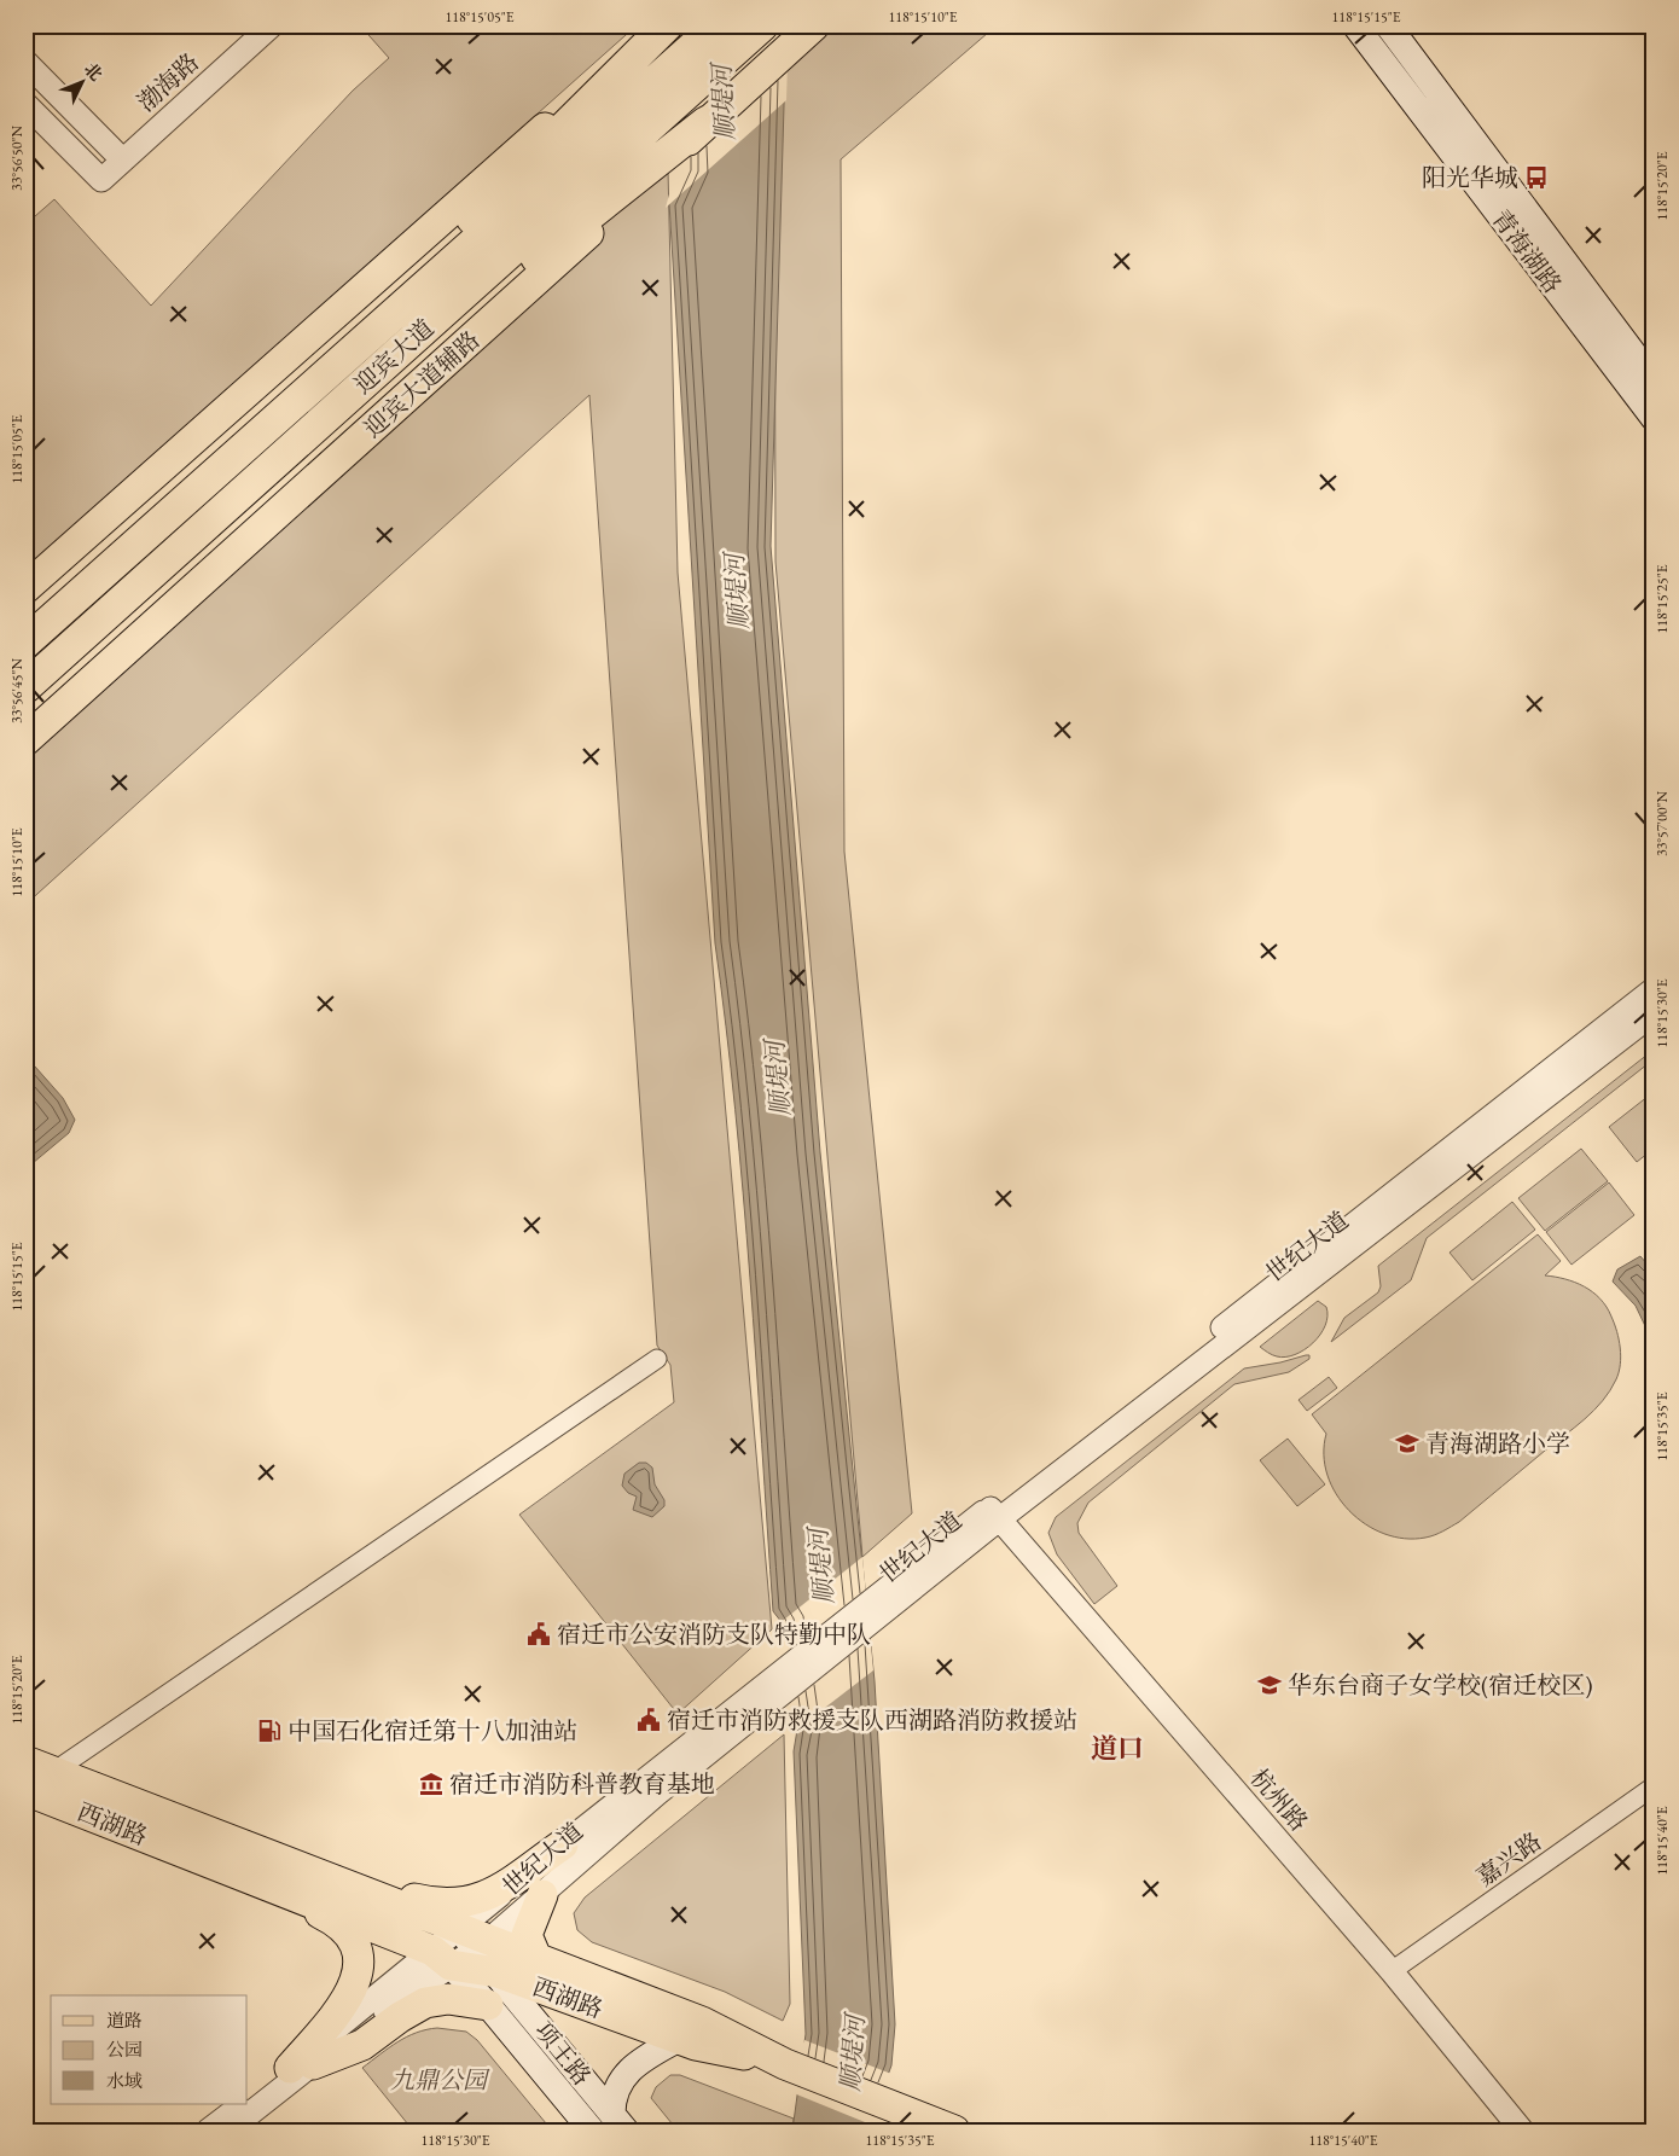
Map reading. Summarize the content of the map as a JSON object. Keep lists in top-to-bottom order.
{
  "streets": {
    "highway": ["迎宾大道"],
    "main road": [
      "青海湖路",
      "迎宾大道辅路",
      "西湖路",
      "项王路"
    ],
    "street": [
      "渤海路",
      "世纪大道",
      "杭州路",
      "嘉兴路"
    ]
  },
  "crossings": [
    ["世纪大道", "杭州路"],
    ["世纪大道", "西湖路"],
    ["世纪大道", "项王路"],
    ["杭州路", "嘉兴路"],
    ["西湖路", "项王路"]
  ],
  "districts": ["道口"],
  "water": ["顺堤河"],
  "parks": ["九鼎公园"],
  "places": {
    "bus stop": ["阳光华城"],
    "school or university": ["青海湖路小学", "华东台商子女学校(宿迁校区)"],
    "public building": ["宿迁市公安消防支队特勤中队", "宿迁市消防救援支队西湖路消防救援站"],
    "fuel station": ["中国石化宿迁第十八加油站"],
    "museum": ["宿迁市消防科普教育基地"]
  },
  "legend": ["道路", "公园", "水域"],
  "north": "top right",
  "coordinates": [
    "118°15'05\"E",
    "118°15'10\"E",
    "118°15'15\"E",
    "33°56'50\"N",
    "118°15'20\"E",
    "118°15'25\"E",
    "33°56'45\"N",
    "33°57'00\"N",
    "118°15'30\"E",
    "118°15'35\"E",
    "118°15'40\"E"
  ]
}
